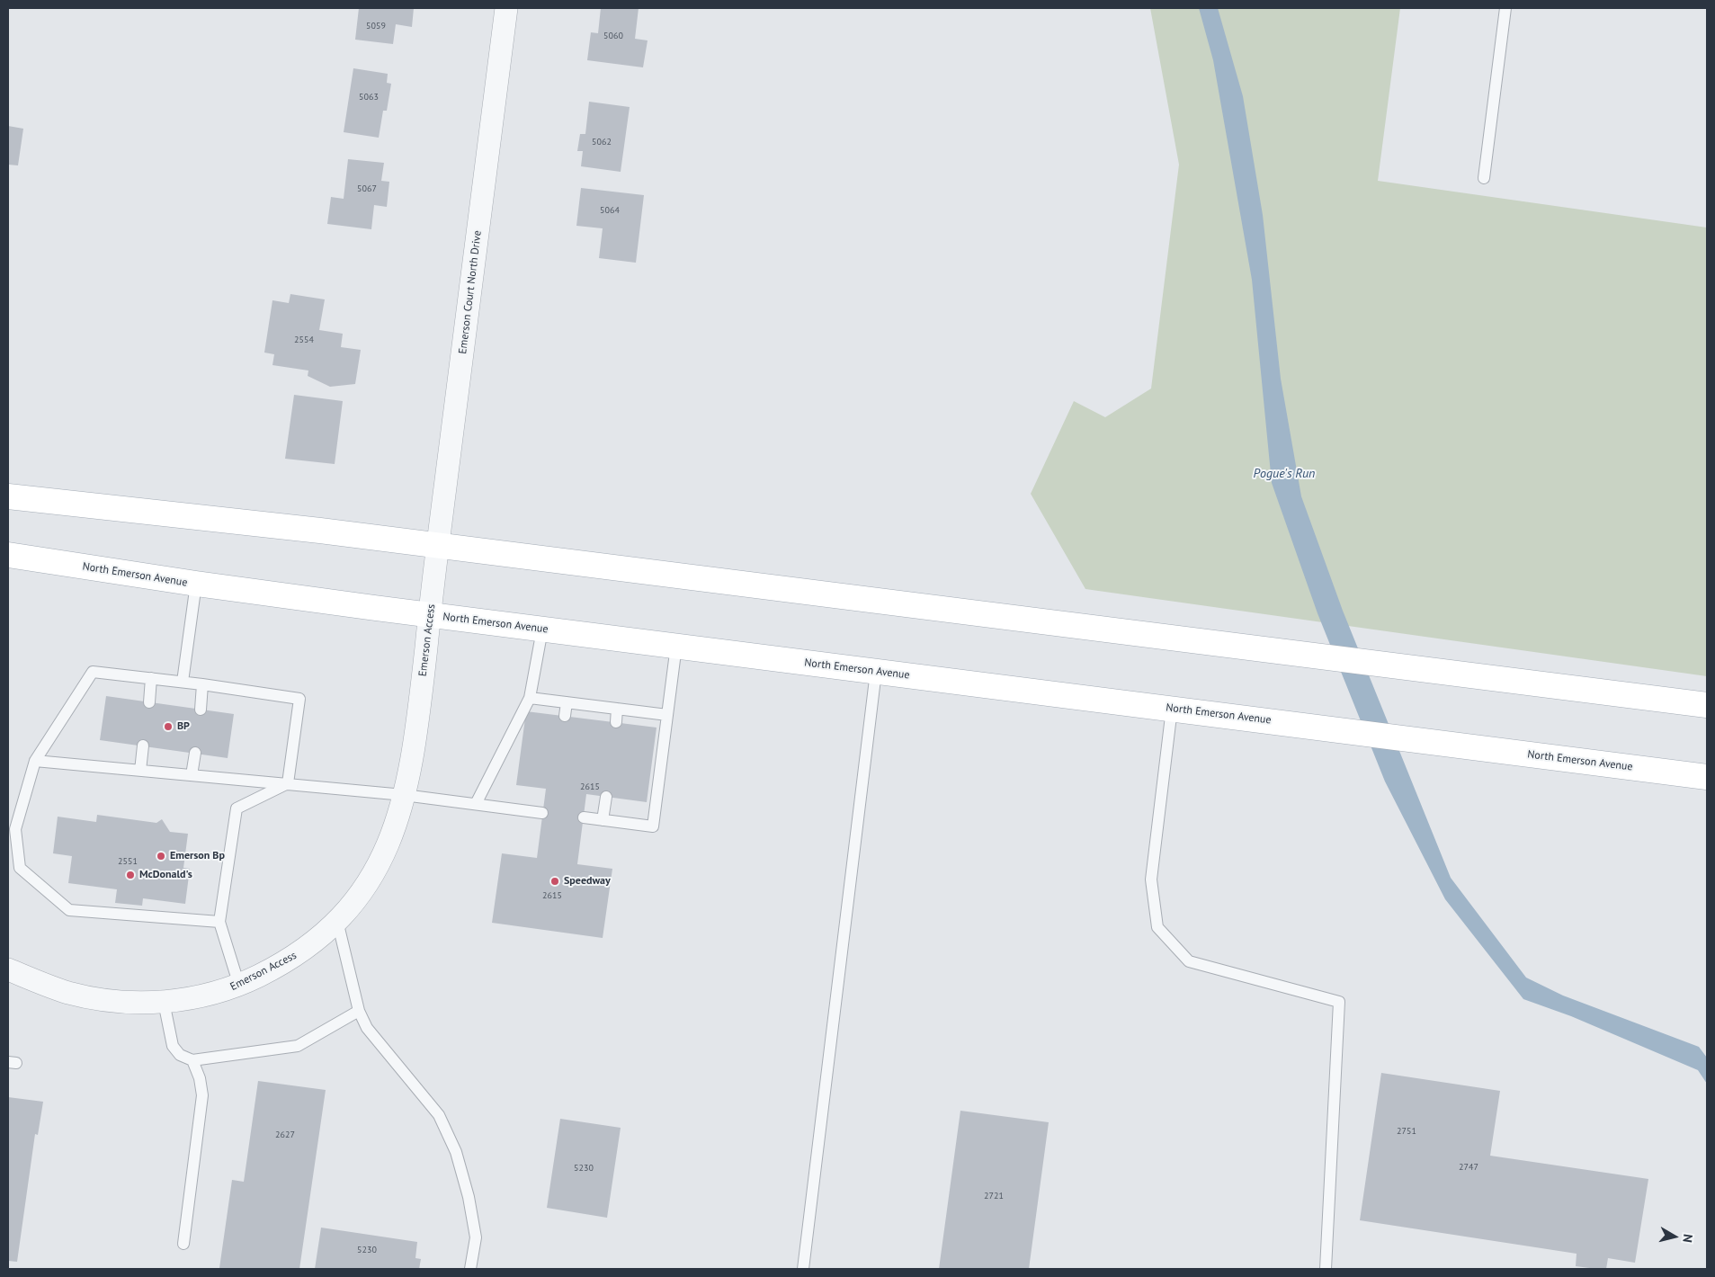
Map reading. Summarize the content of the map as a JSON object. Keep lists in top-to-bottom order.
{
  "streets": {
    "main road": ["North Emerson Avenue"],
    "street": ["Emerson Court North Drive", "Emerson Access"]
  },
  "crossings": [
    ["Emerson Court North Drive", "Emerson Access"],
    ["North Emerson Avenue", "Emerson Access"]
  ],
  "water": ["Pogue's Run"],
  "places": [
    "BP",
    "Emerson Bp",
    "McDonald's",
    "Speedway"
  ],
  "house_numbers": [
    "5059",
    "5060",
    "5063",
    "5062",
    "5067",
    "5064",
    "2554",
    "2615",
    "2551",
    "2615",
    "2751",
    "2627",
    "2747",
    "5230",
    "2721",
    "5230"
  ],
  "north": "right"
}
